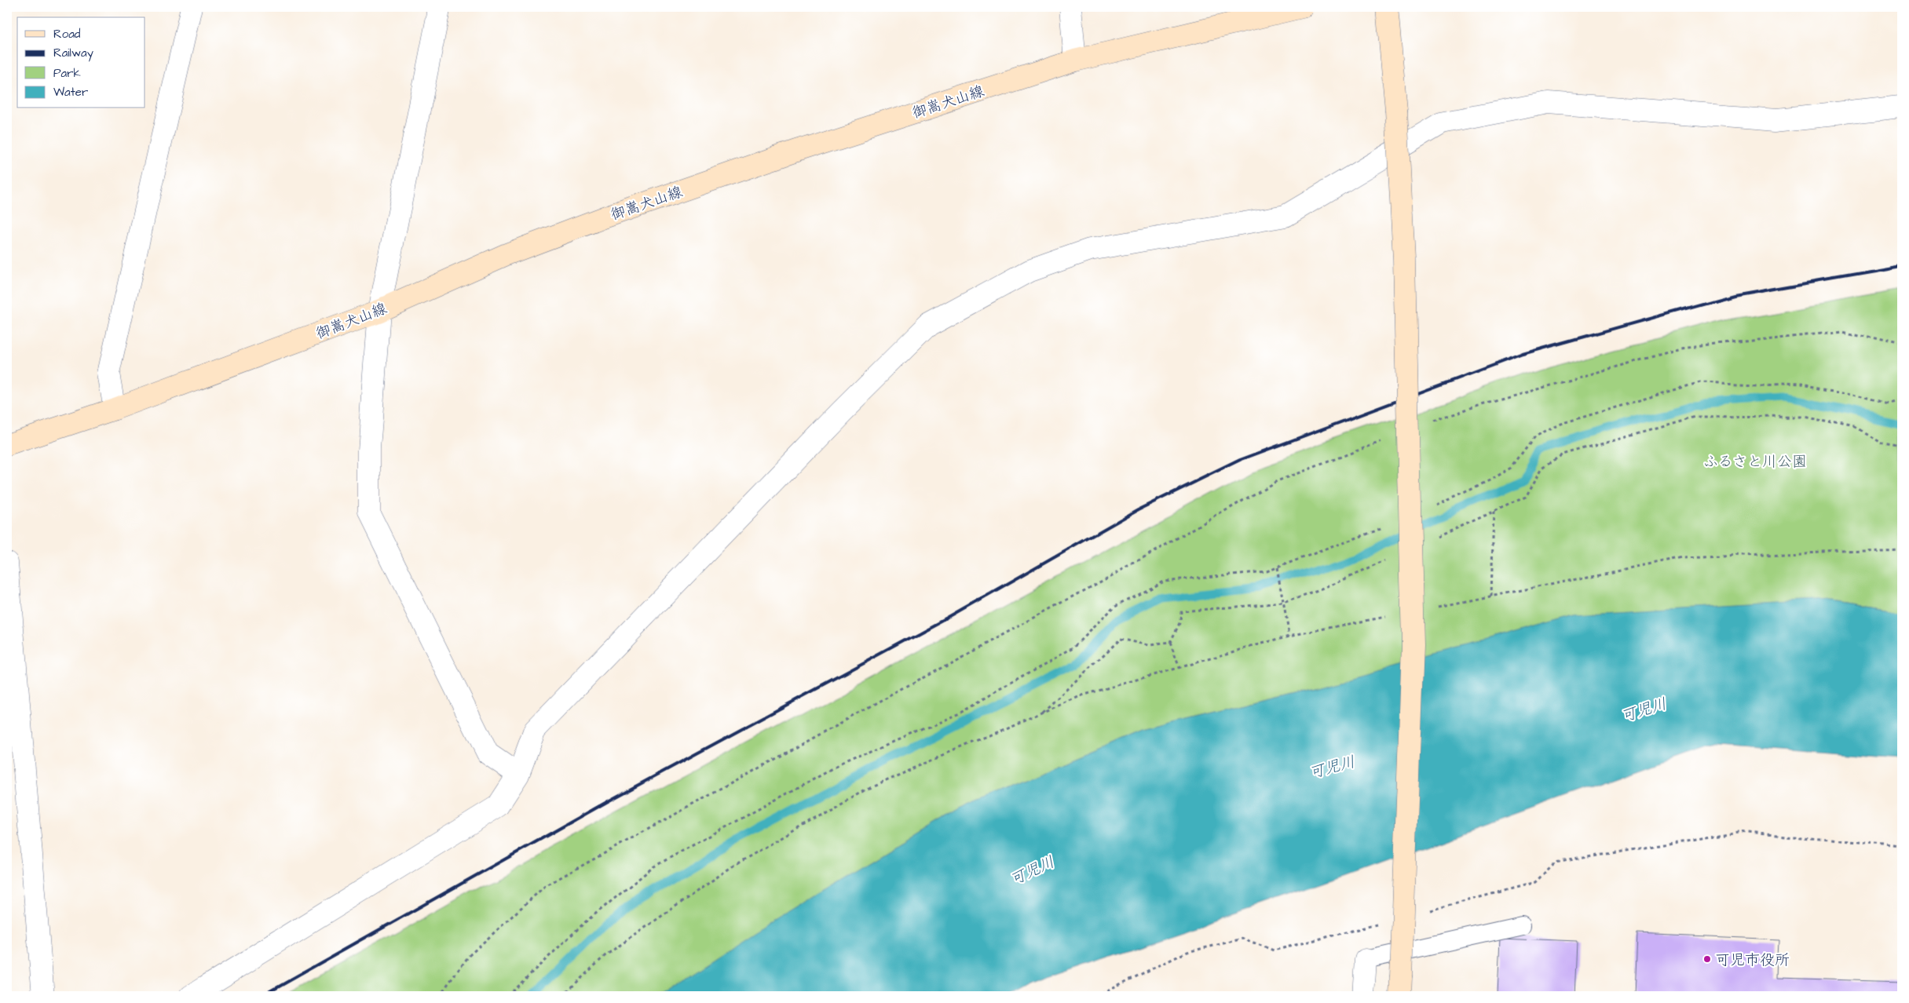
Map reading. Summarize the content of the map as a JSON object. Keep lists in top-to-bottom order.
{
  "streets": {
    "main road": ["御嵩犬山線"]
  },
  "water": ["可児川"],
  "parks": ["ふるさと川公園"],
  "places": ["可児市役所"],
  "legend": [
    "Road",
    "Railway",
    "Park",
    "Water"
  ]
}
